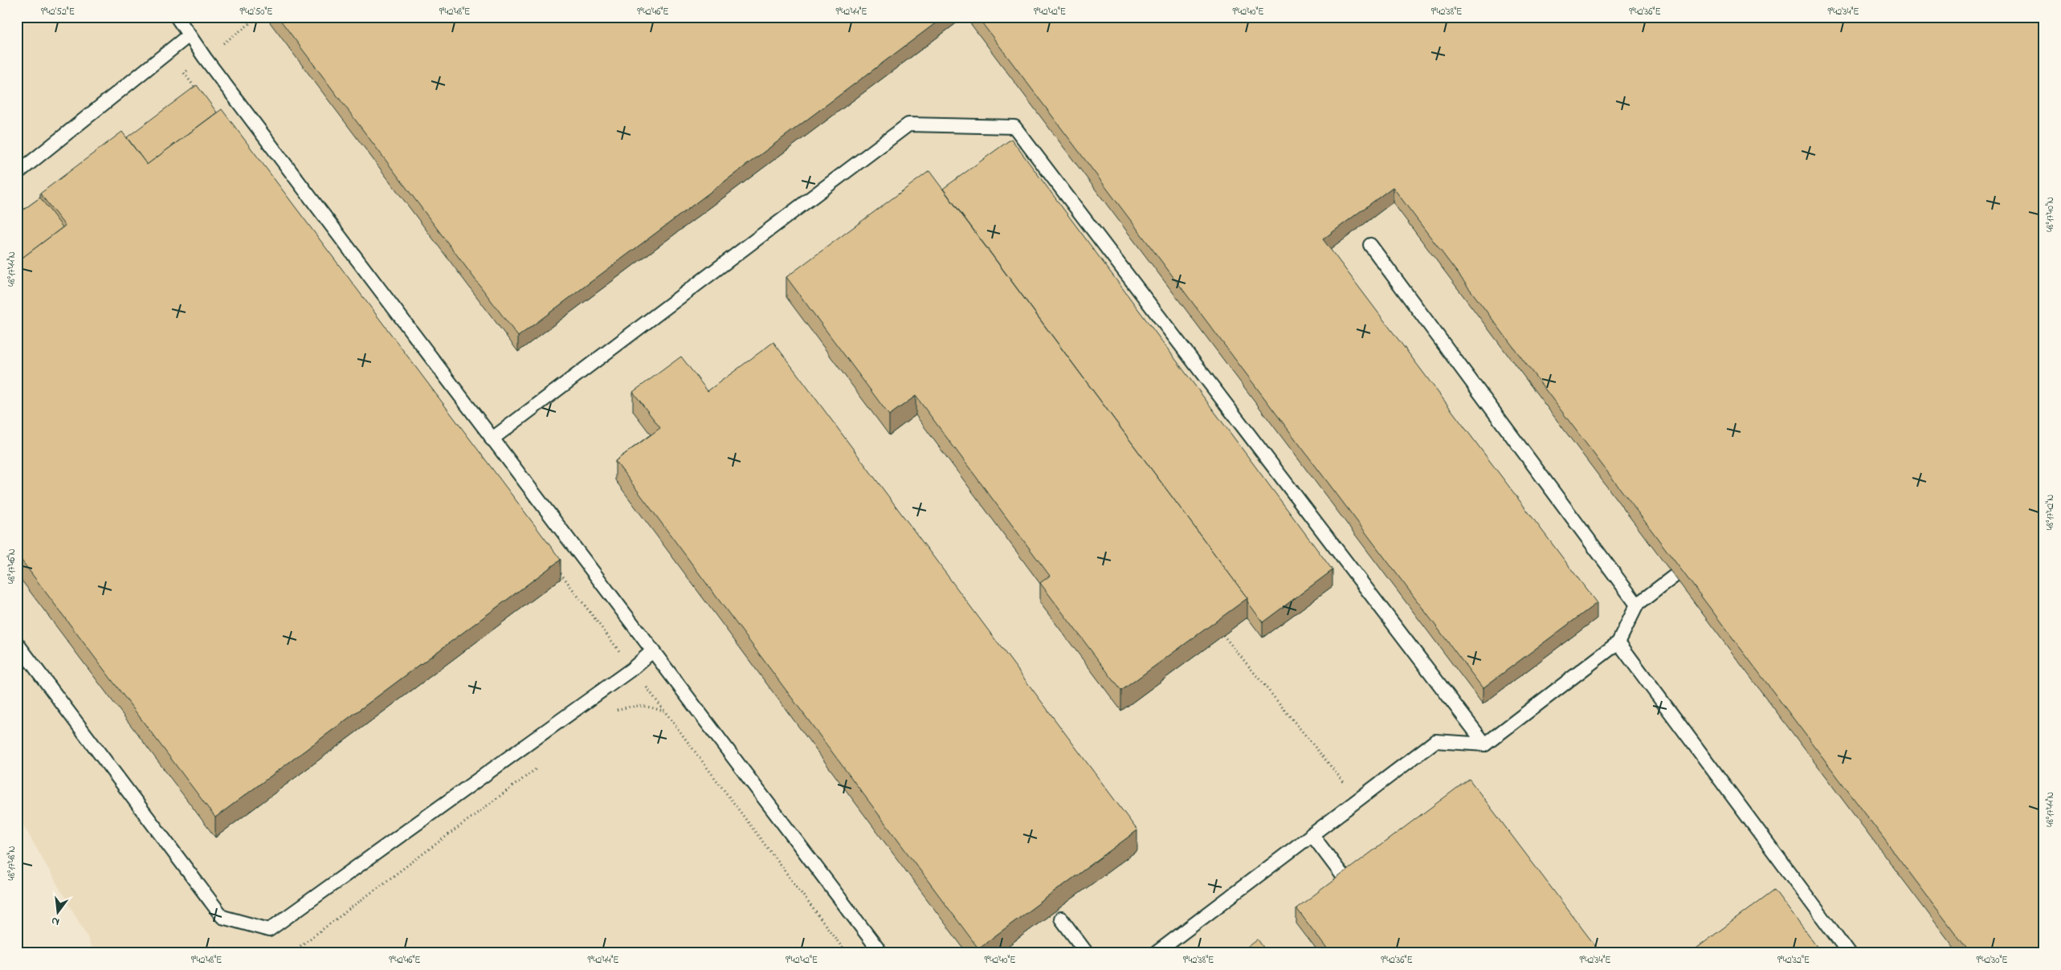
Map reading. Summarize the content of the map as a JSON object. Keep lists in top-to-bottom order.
{
  "north": "bottom",
  "coordinates": [
    "9°42'52\"E",
    "9°42'50\"E",
    "9°42'48\"E",
    "9°42'46\"E",
    "9°42'44\"E",
    "9°42'42\"E",
    "9°42'40\"E",
    "9°42'38\"E",
    "9°42'36\"E",
    "9°42'34\"E",
    "48°17'40\"N",
    "48°17'44\"N",
    "48°17'42\"N",
    "48°17'46\"N",
    "48°17'48\"N",
    "9°42'32\"E",
    "9°42'30\"E"
  ]
}
